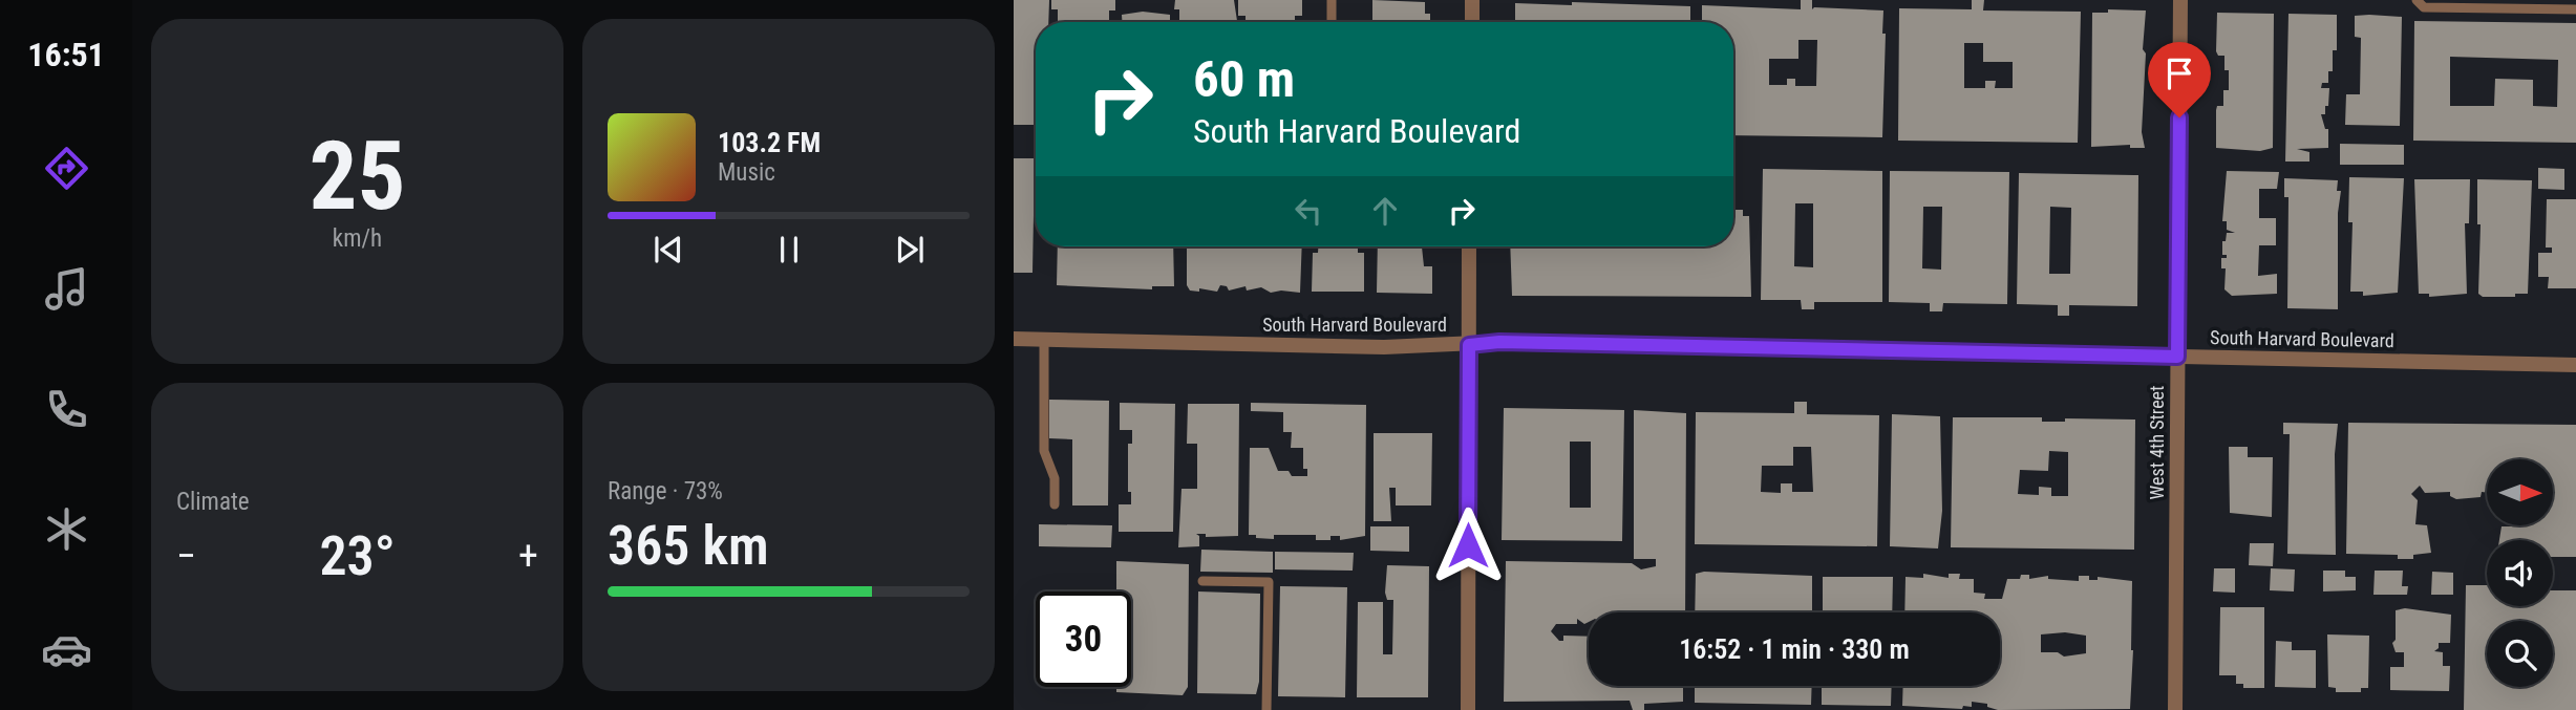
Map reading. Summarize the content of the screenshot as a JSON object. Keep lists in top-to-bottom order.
{
  "streets": {
    "street": ["South Harvard Boulevard", "West 4th Street"]
  },
  "crossings": [
    ["South Harvard Boulevard", "West 4th Street"]
  ],
  "north": "right",
  "page": {
    "tabs": "16:51",
    "tile": [
      ["25", "km/h"],
      "Climate",
      ["Range · 73%", "365 km"]
    ],
    "turn": ["60 m", "South Harvard Boulevard"],
    "song": ["103.2 FM", "Music"],
    "heat": ["−", "23°", "+"],
    "limit": "30",
    "trip": "16:52 · 1 min · 330 m"
  }
}
